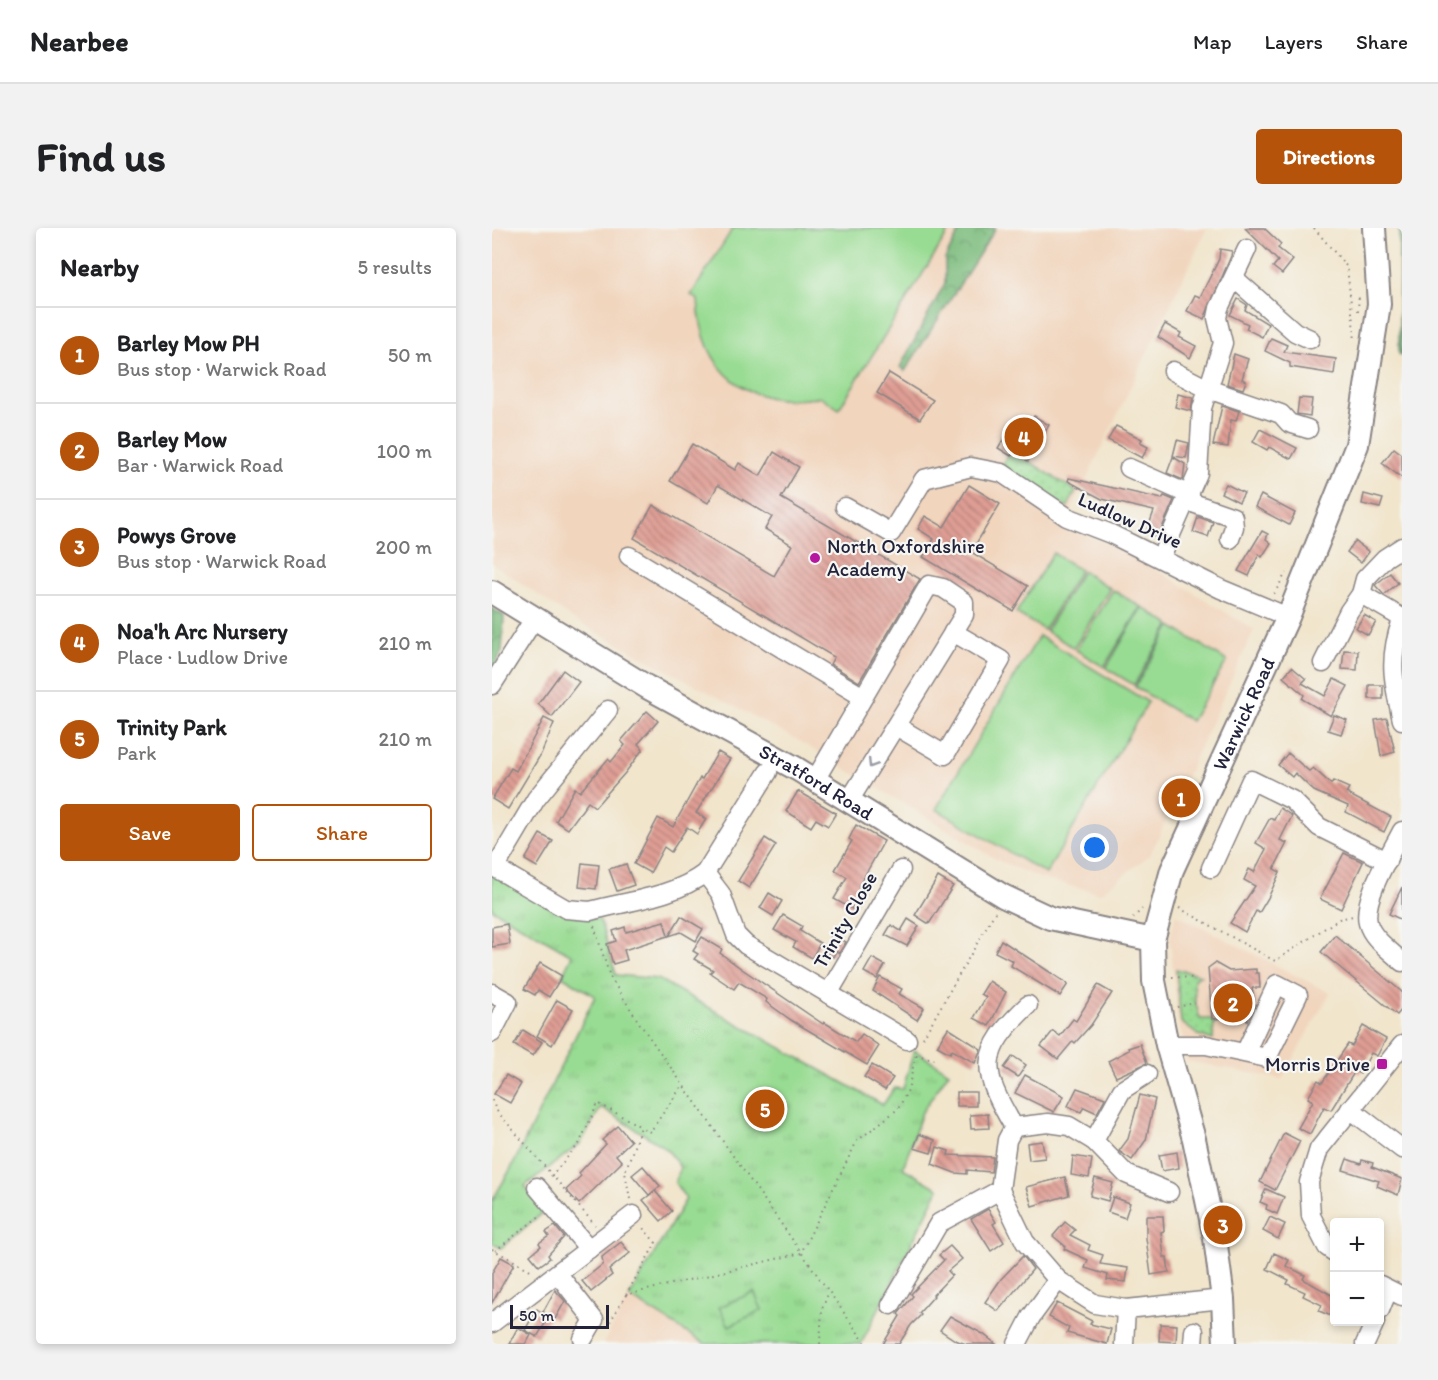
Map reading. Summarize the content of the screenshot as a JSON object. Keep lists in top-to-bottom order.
{
  "streets": {
    "main road": ["Warwick Road", "Stratford Road"],
    "street": ["Ludlow Drive", "Trinity Close"]
  },
  "crossings": [
    ["Ludlow Drive", "Warwick Road"],
    ["Warwick Road", "Stratford Road"]
  ],
  "places": {
    "other": ["North Oxfordshire Academy"],
    "transit": ["Morris Drive"]
  },
  "scale_bar": "50 m",
  "page": {
    "header": "Nearbee",
    "nav": ["Map", "Layers", "Share"],
    "buttons": [
      "Directions",
      ["Save", "Share"]
    ],
    "title": "Find us",
    "heading": ["Nearby", "5 results"],
    "list": [
      {
        "mark": "1",
        "name": "Barley Mow PH",
        "note": "Bus stop · Warwick Road",
        "value": "50 m"
      },
      {
        "mark": "2",
        "name": "Barley Mow",
        "note": "Bar · Warwick Road",
        "value": "100 m"
      },
      {
        "mark": "3",
        "name": "Powys Grove",
        "note": "Bus stop · Warwick Road",
        "value": "200 m"
      },
      {
        "mark": "4",
        "name": "Noa'h Arc Nursery",
        "note": "Place · Ludlow Drive",
        "value": "210 m"
      },
      {
        "mark": "5",
        "name": "Trinity Park",
        "note": "Park",
        "value": "210 m"
      }
    ],
    "pins": [
      "4",
      "1",
      "2",
      "5",
      "3"
    ],
    "map_buttons": ["+", "−"],
    "scale": "50 m"
  }
}
